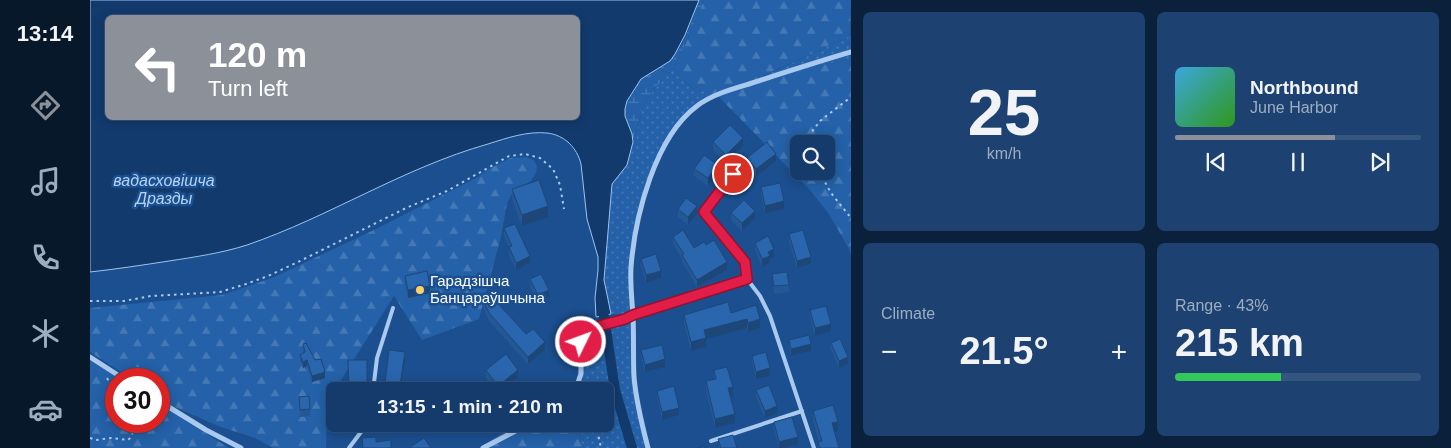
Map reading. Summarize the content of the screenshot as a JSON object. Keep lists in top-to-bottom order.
{
  "water": ["вадасховішча Дразды"],
  "places": ["Гарадзішча Банцараўшчына"],
  "page": {
    "tabs": "13:14",
    "tile": [
      ["25", "km/h"],
      "Climate",
      ["Range · 43%", "215 km"]
    ],
    "turn": ["120 m", "Turn left"],
    "song": ["Northbound", "June Harbor"],
    "heat": ["−", "21.5°", "+"],
    "limit": "30",
    "trip": "13:15 · 1 min · 210 m"
  }
}
